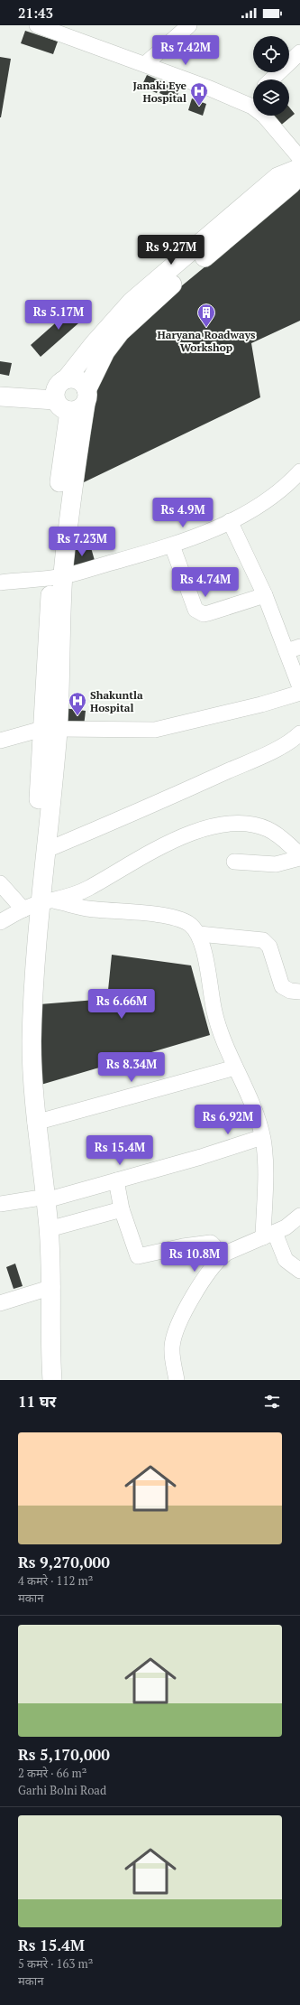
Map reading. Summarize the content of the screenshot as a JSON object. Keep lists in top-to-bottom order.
{
  "places": {
    "hospital": ["Janaki Eye Hospital", "Shakuntla Hospital"],
    "building": ["Haryana Roadways Workshop"]
  },
  "page": {
    "status": "21:43",
    "price": [
      "Rs 7.42M",
      "Rs 9.27M",
      "Rs 5.17M",
      "Rs 4.9M",
      "Rs 7.23M",
      "Rs 4.74M",
      "Rs 6.66M",
      "Rs 8.34M",
      "Rs 6.92M",
      "Rs 15.4M",
      "Rs 10.8M"
    ],
    "heading": "11 घर",
    "list": [
      {
        "name": "Rs 9,270,000",
        "note": "4 कमरे · 112 m² · मकान"
      },
      {
        "name": "Rs 5,170,000",
        "note": "2 कमरे · 66 m² · Garhi Bolni Road"
      },
      {
        "name": "Rs 15.4M",
        "note": "5 कमरे · 163 m² · मकान"
      }
    ]
  }
}
